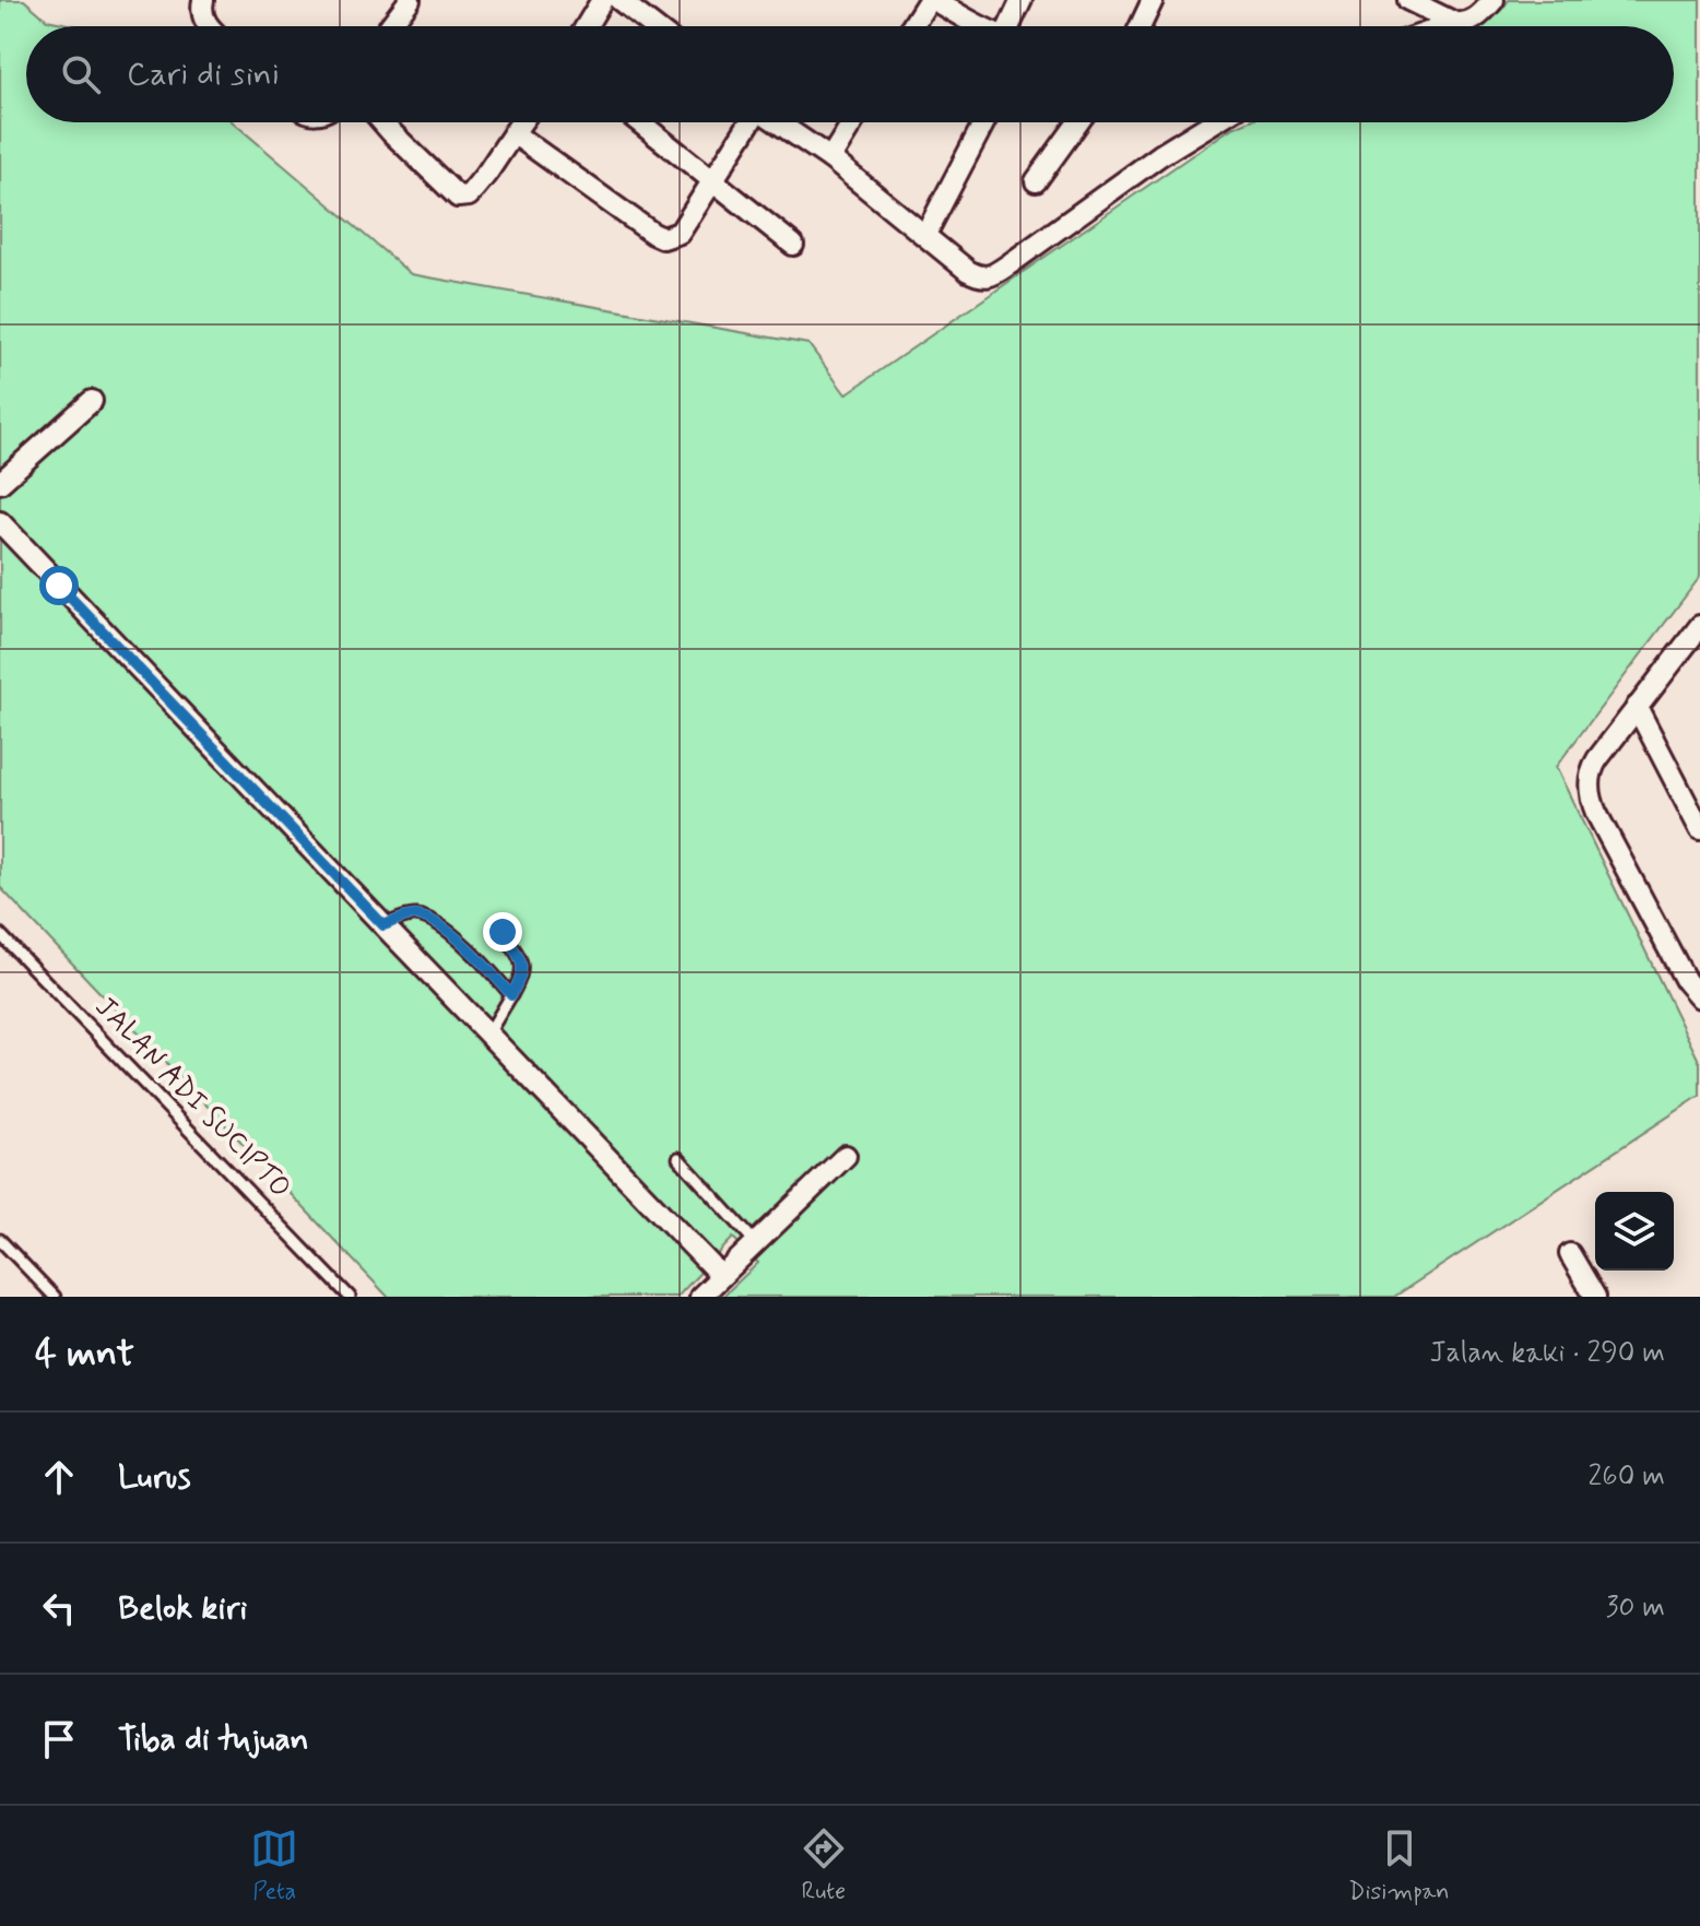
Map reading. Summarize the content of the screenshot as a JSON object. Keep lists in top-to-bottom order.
{
  "streets": {
    "lane": ["JALAN ADI SUCIPTO"]
  },
  "page": {
    "search": "Cari di sini",
    "heading": ["4 mnt", "Jalan kaki · 290 m"],
    "list": [
      ["Lurus", "260 m"],
      ["Belok kiri", "30 m"],
      "Tiba di tujuan"
    ],
    "nav": ["Peta", "Rute", "Disimpan"]
  }
}
